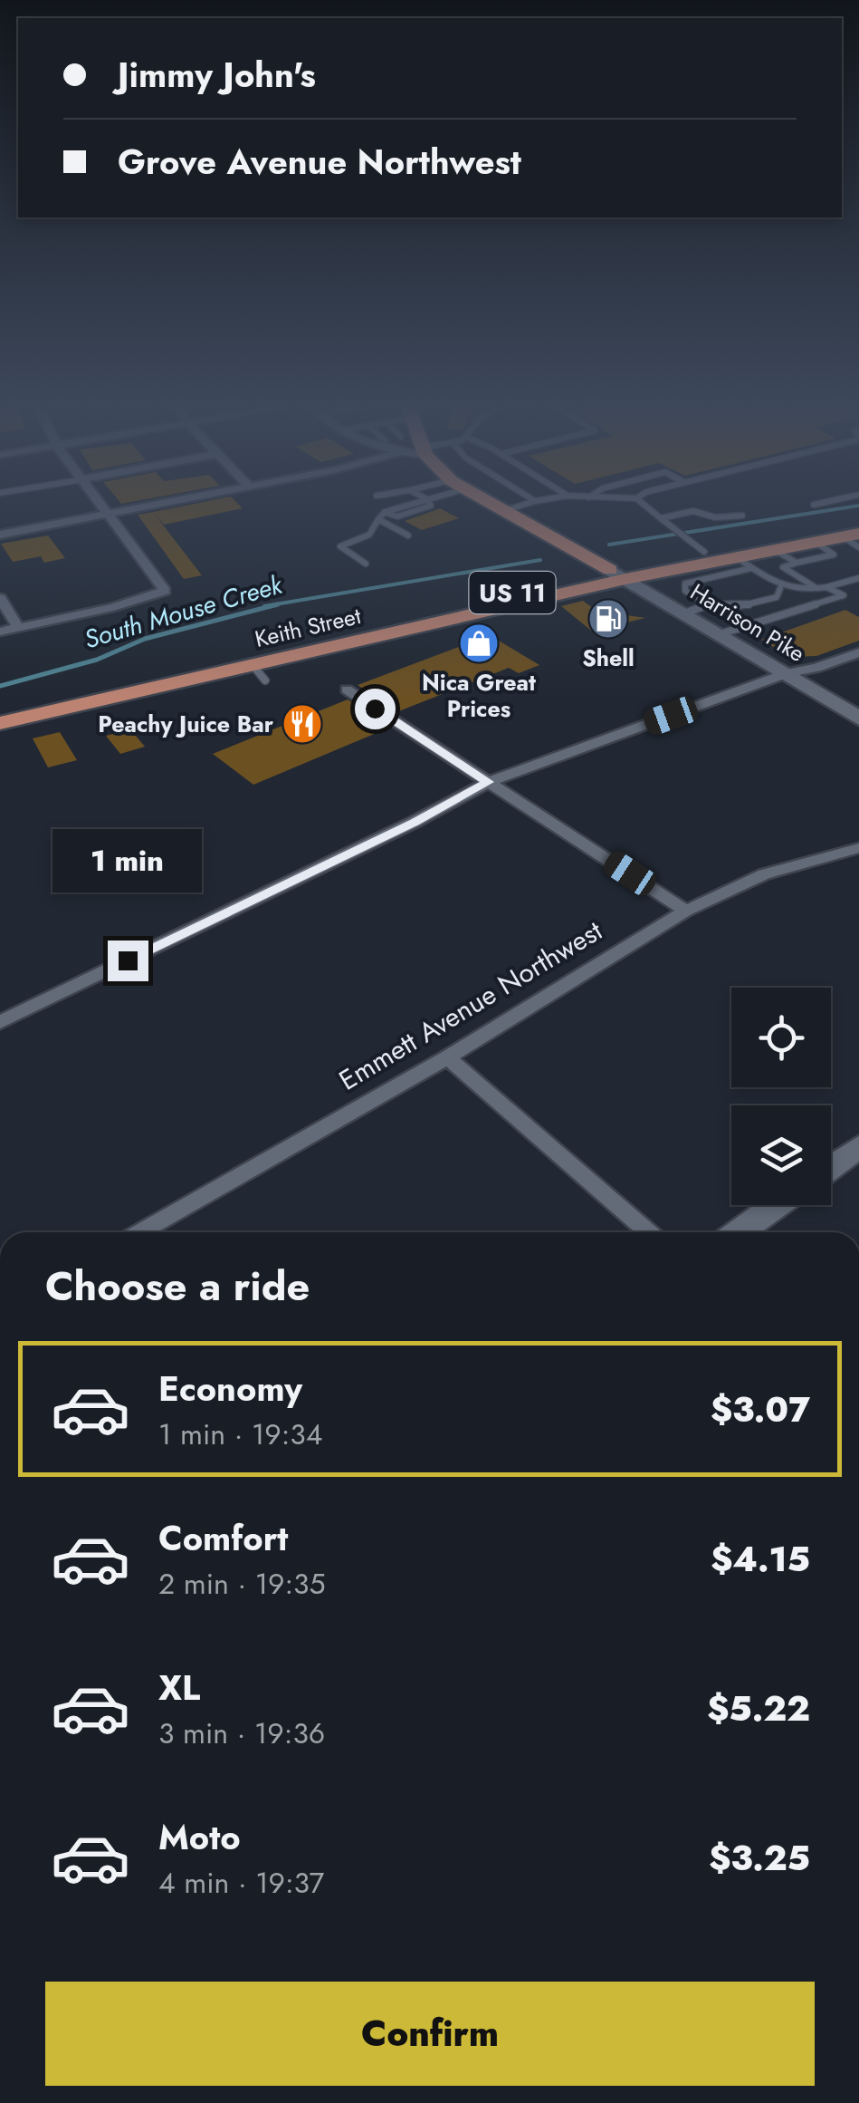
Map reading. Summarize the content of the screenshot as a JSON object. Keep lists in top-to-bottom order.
{
  "streets": {
    "main road": ["US 11", "Harrison Pike", "Keith Street"],
    "street": ["Emmett Avenue Northwest"]
  },
  "crossings": [
    ["US 11", "Harrison Pike"],
    ["US 11", "Keith Street"],
    ["Harrison Pike", "Keith Street"]
  ],
  "water": ["South Mouse Creek"],
  "places": {
    "fuel station": ["Shell"],
    "shop": ["Nica Great Prices"],
    "restaurant": ["Peachy Juice Bar"]
  },
  "page": {
    "banner": ["Jimmy John's", "Grove Avenue Northwest"],
    "bubble": "1 min",
    "heading": "Choose a ride",
    "list": [
      {
        "name": "Economy",
        "note": "1 min · 19:34",
        "value": "$3.07"
      },
      {
        "name": "Comfort",
        "note": "2 min · 19:35",
        "value": "$4.15"
      },
      {
        "name": "XL",
        "note": "3 min · 19:36",
        "value": "$5.22"
      },
      {
        "name": "Moto",
        "note": "4 min · 19:37",
        "value": "$3.25"
      }
    ],
    "buttons": "Confirm"
  }
}
